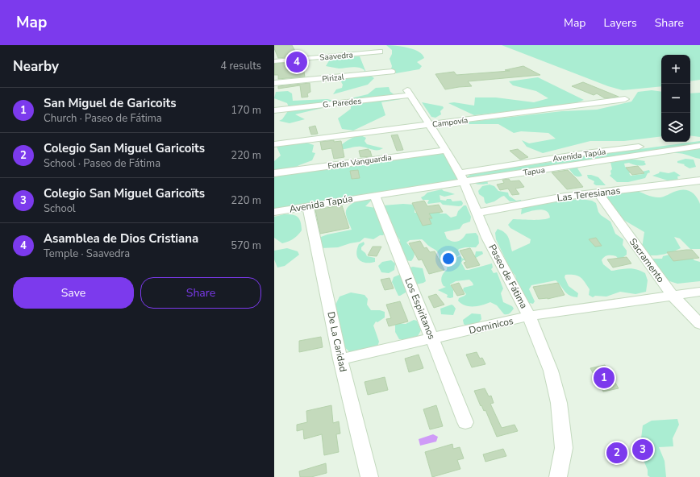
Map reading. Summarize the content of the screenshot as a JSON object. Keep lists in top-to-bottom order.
{
  "streets": {
    "street": [
      "Saavedra",
      "Pirizal",
      "G. Paredes",
      "Campovía",
      "Avenida Tapúa",
      "Fortin Vanguardia",
      "Tapua",
      "Las Teresianas",
      "Sacramento",
      "Paseo de Fátima",
      "Los Espiritanos",
      "Dominicos",
      "De La Caridad"
    ]
  },
  "crossings": [
    ["G. Paredes", "Paseo de Fátima"],
    ["Campovía", "Paseo de Fátima"],
    ["Avenida Tapúa", "Tapua"],
    ["Avenida Tapúa", "Paseo de Fátima"],
    ["Avenida Tapúa", "Los Espiritanos"],
    ["Avenida Tapúa", "De La Caridad"],
    ["Fortin Vanguardia", "Paseo de Fátima"],
    ["Tapua", "Paseo de Fátima"],
    ["Las Teresianas", "Sacramento"],
    ["Las Teresianas", "Paseo de Fátima"],
    ["Sacramento", "Dominicos"],
    ["Paseo de Fátima", "Dominicos"],
    ["Los Espiritanos", "Dominicos"],
    ["Dominicos", "De La Caridad"]
  ],
  "page": {
    "header": "Map",
    "nav": ["Map", "Layers", "Share"],
    "heading": ["Nearby", "4 results"],
    "pins": [
      "4",
      "1",
      "3",
      "2"
    ],
    "map_buttons": ["+", "−"],
    "list": [
      {
        "mark": "1",
        "name": "San Miguel de Garicoits",
        "note": "Church · Paseo de Fátima",
        "value": "170 m"
      },
      {
        "mark": "2",
        "name": "Colegio San Miguel Garicoits",
        "note": "School · Paseo de Fátima",
        "value": "220 m"
      },
      {
        "mark": "3",
        "name": "Colegio San Miguel Garicoïts",
        "note": "School",
        "value": "220 m"
      },
      {
        "mark": "4",
        "name": "Asamblea de Dios Cristiana",
        "note": "Temple · Saavedra",
        "value": "570 m"
      }
    ],
    "buttons": ["Save", "Share"]
  }
}
